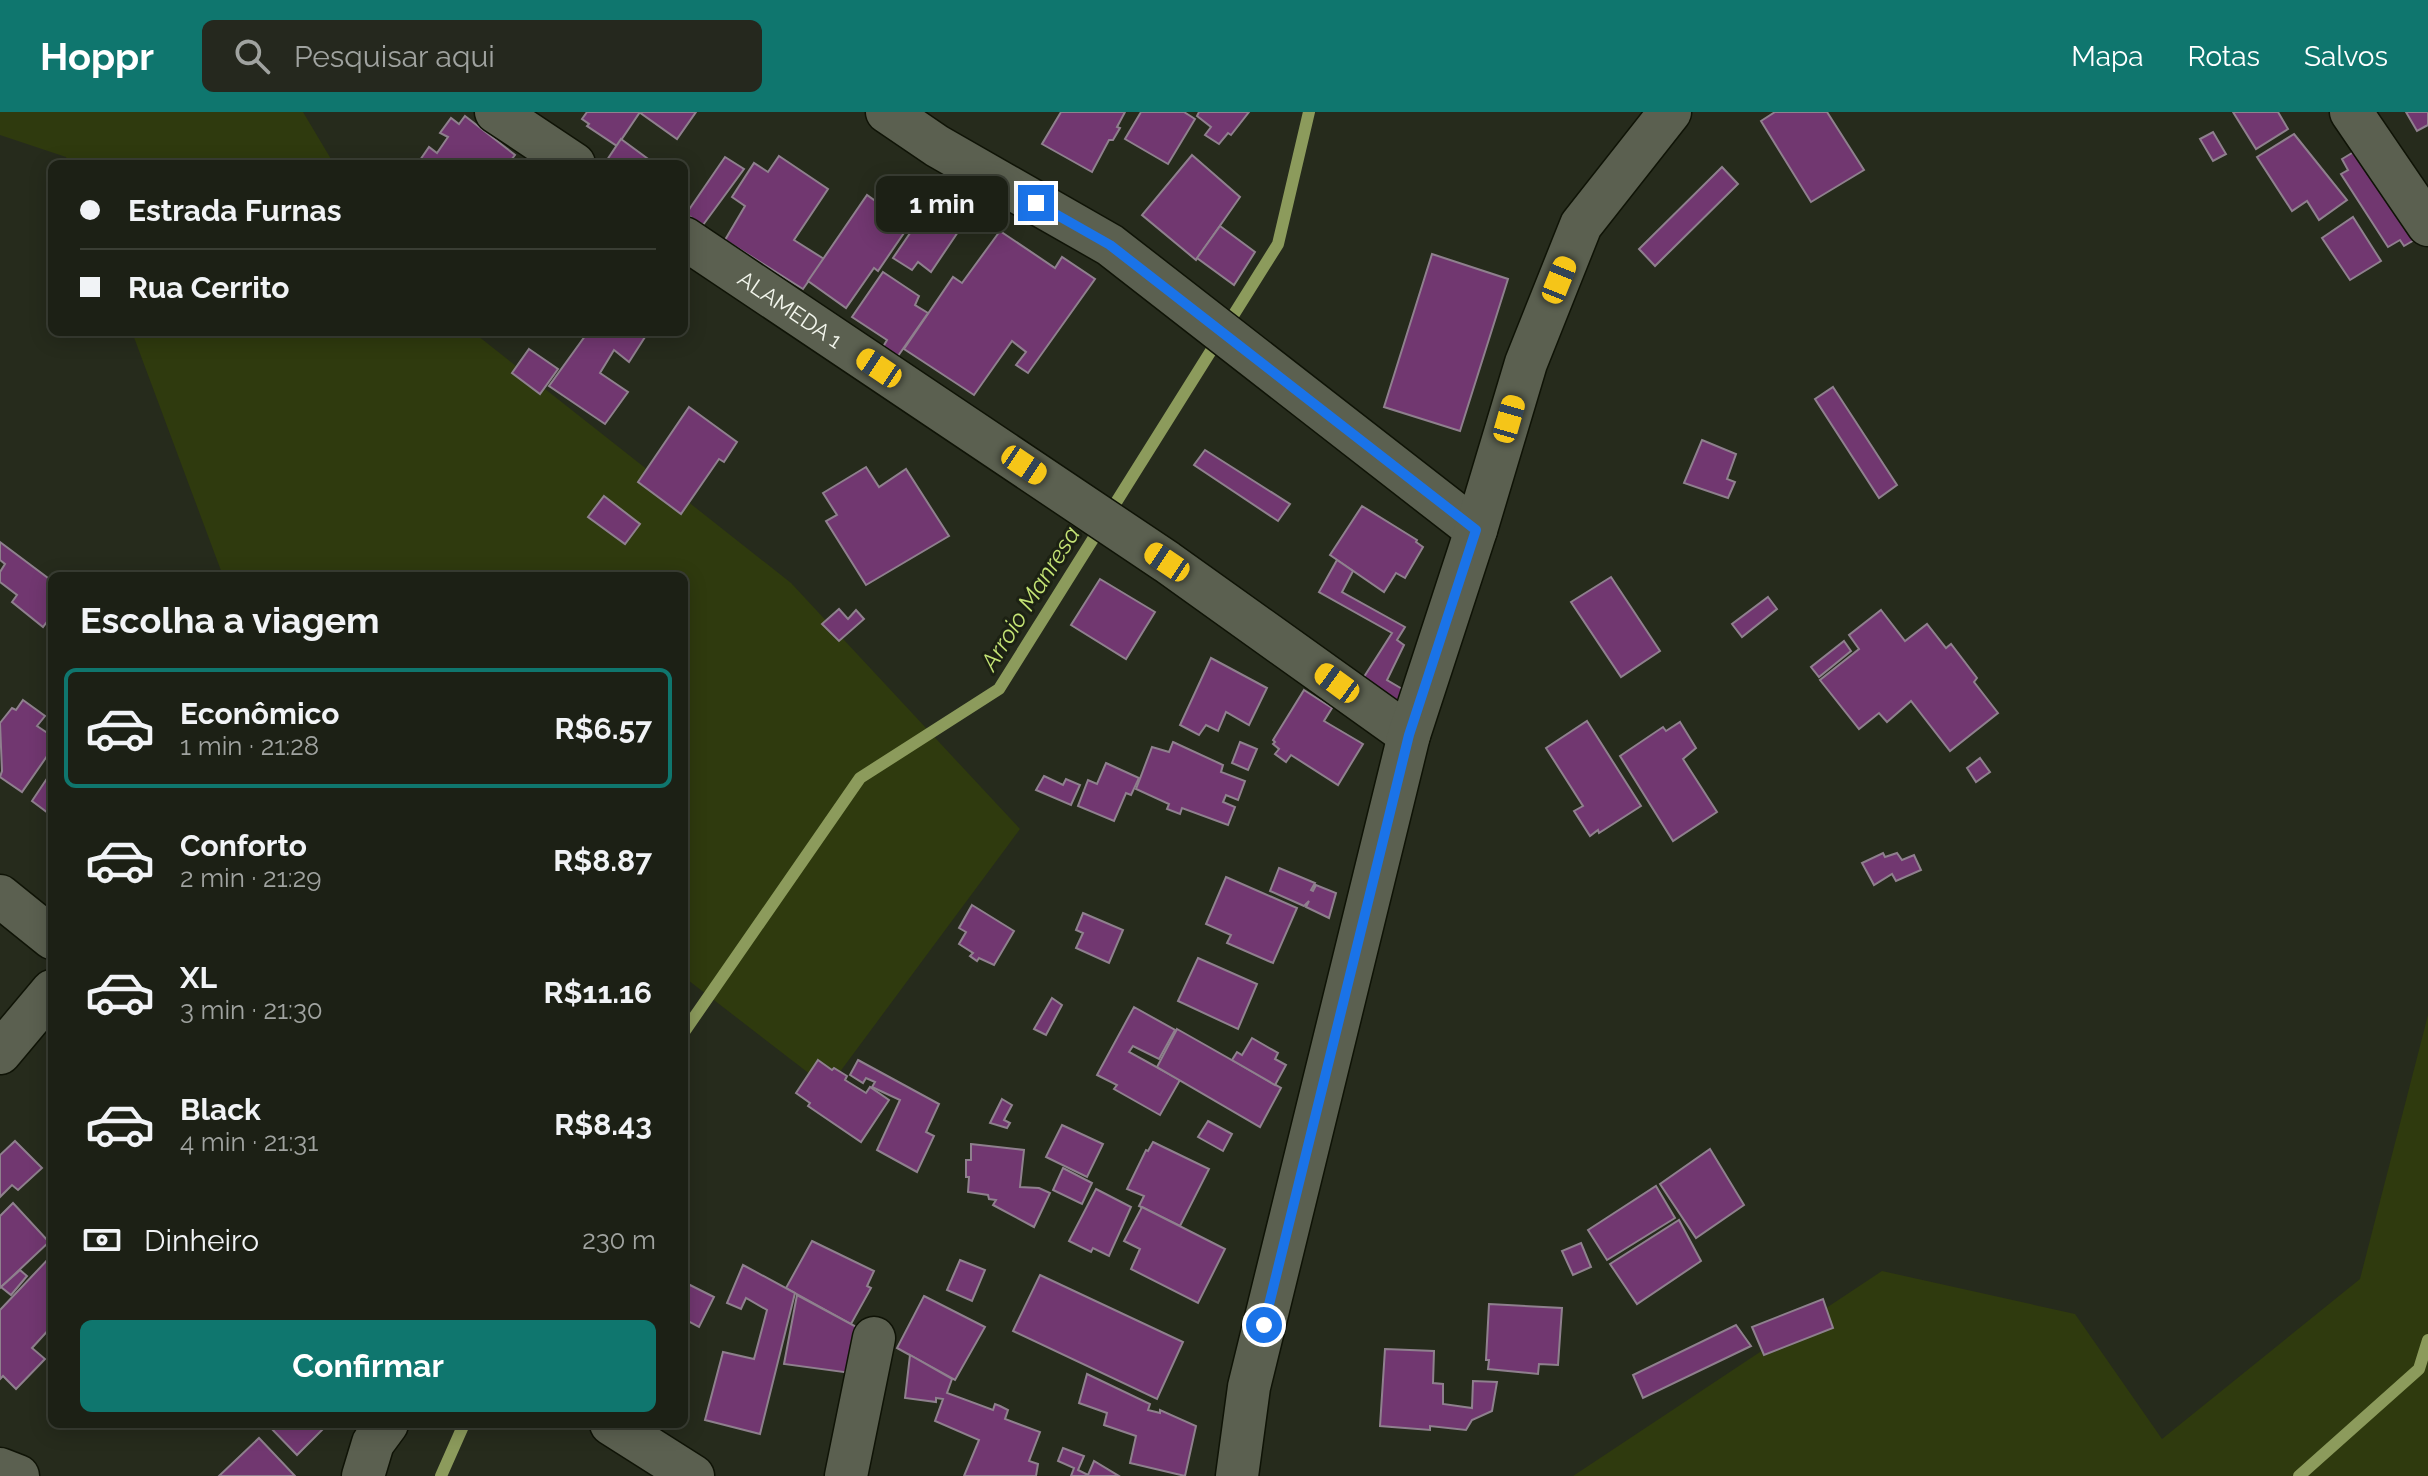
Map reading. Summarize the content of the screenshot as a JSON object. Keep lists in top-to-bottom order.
{
  "streets": {
    "street": ["ALAMEDA 1"]
  },
  "water": ["Arroio Manresa"],
  "page": {
    "header": "Hoppr",
    "search": "Pesquisar aqui",
    "nav": ["Mapa", "Rotas", "Salvos"],
    "banner": ["Estrada Furnas", "Rua Cerrito"],
    "bubble": "1 min",
    "heading": "Escolha a viagem",
    "list": [
      {
        "name": "Econômico",
        "note": "1 min · 21:28",
        "value": "R$6.57"
      },
      {
        "name": "Conforto",
        "note": "2 min · 21:29",
        "value": "R$8.87"
      },
      {
        "name": "XL",
        "note": "3 min · 21:30",
        "value": "R$11.16"
      },
      {
        "name": "Black",
        "note": "4 min · 21:31",
        "value": "R$8.43"
      }
    ],
    "pay": ["Dinheiro", "230 m"],
    "buttons": "Confirmar"
  }
}
